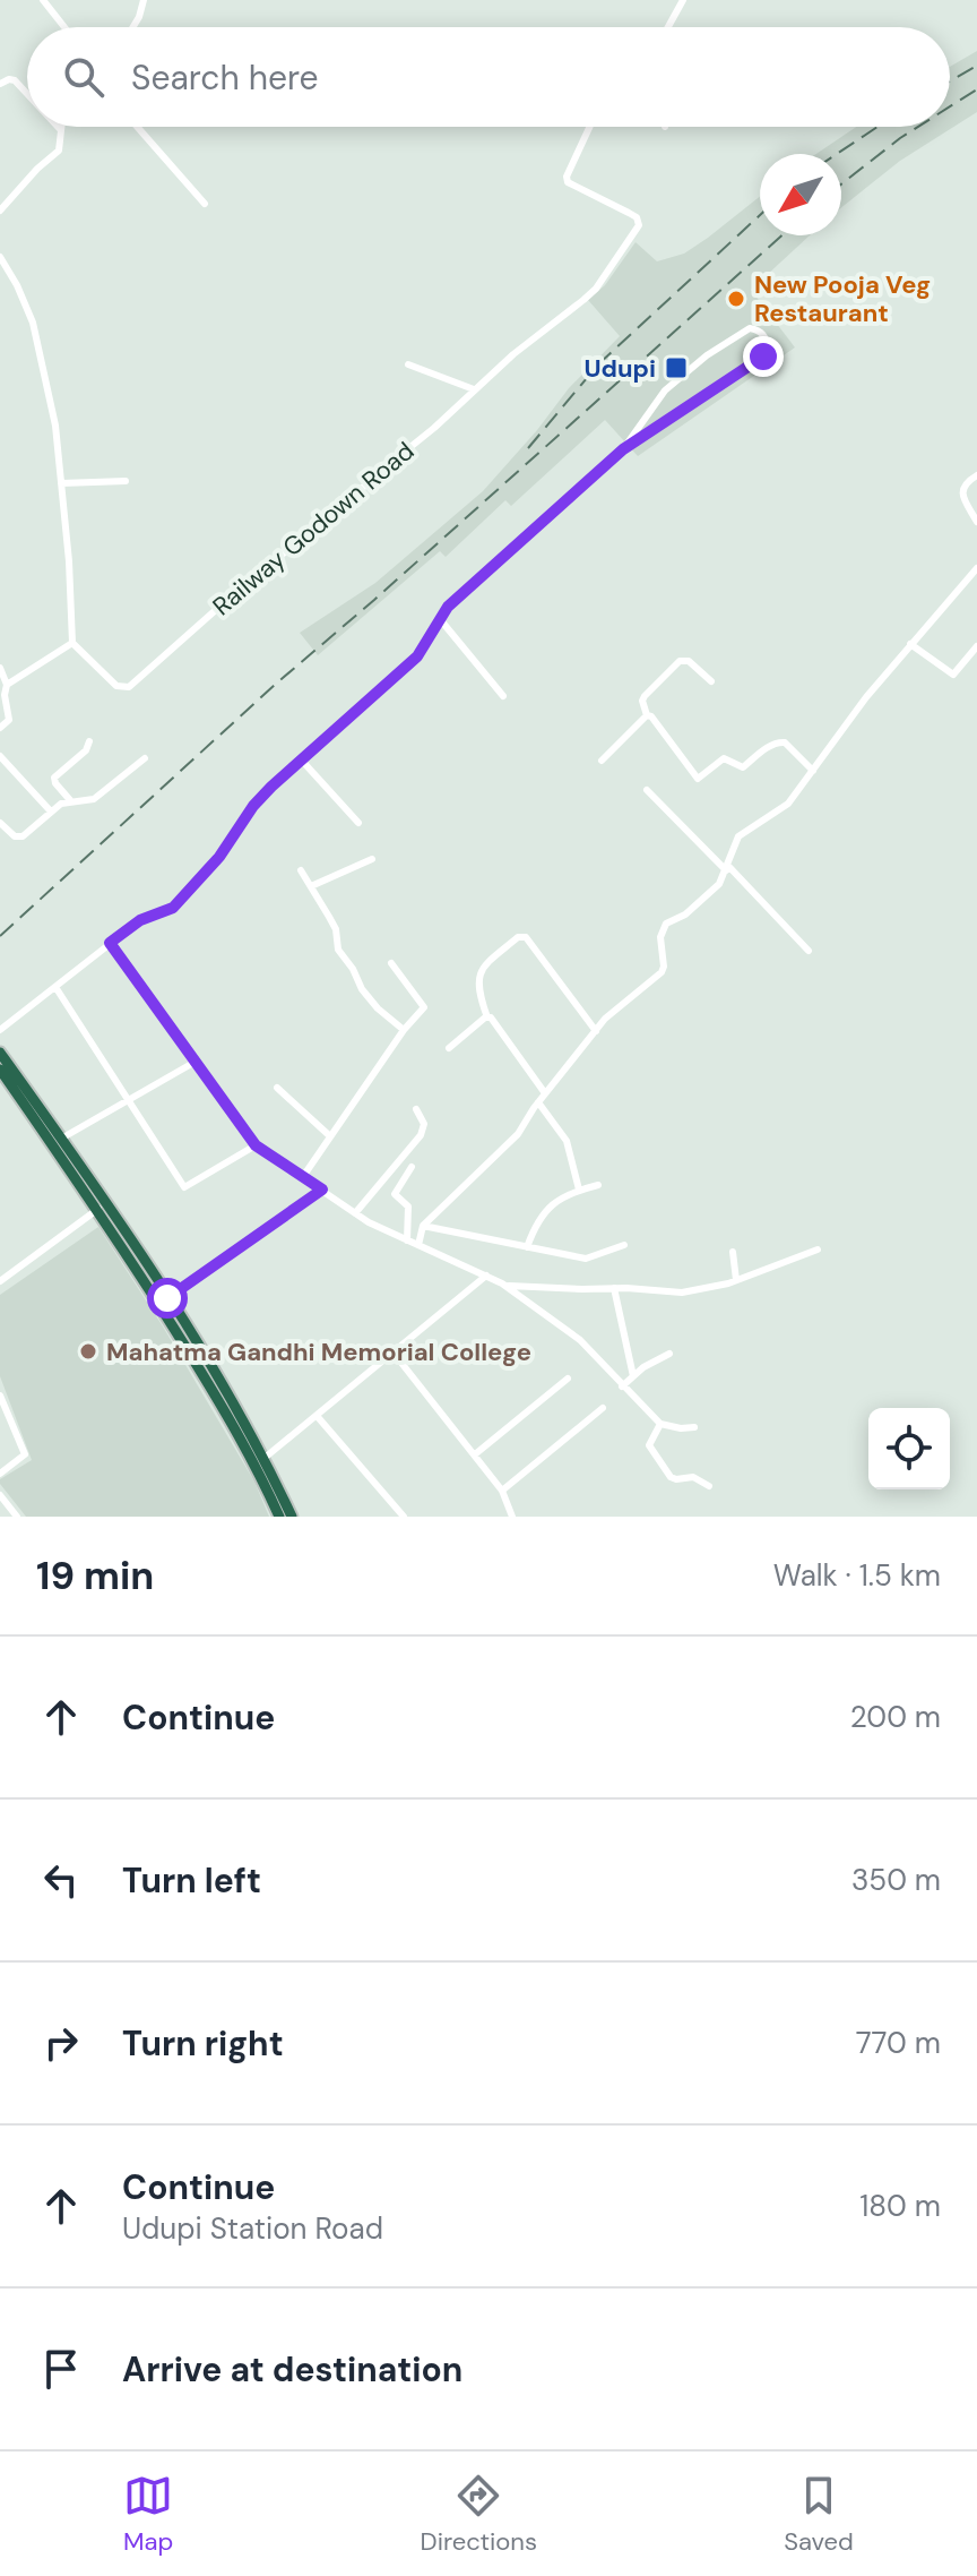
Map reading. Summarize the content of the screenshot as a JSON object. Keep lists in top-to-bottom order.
{
  "streets": {
    "street": ["Railway Godown Road"]
  },
  "places": {
    "other": ["New Pooja Veg Restaurant", "Mahatma Gandhi Memorial College"],
    "transit": ["Udupi"]
  },
  "north": "bottom left",
  "page": {
    "search": "Search here",
    "heading": ["19 min", "Walk · 1.5 km"],
    "list": [
      ["Continue", "200 m"],
      ["Turn left", "350 m"],
      ["Turn right", "770 m"],
      ["Continue", "Udupi Station Road", "180 m"],
      "Arrive at destination"
    ],
    "nav": ["Map", "Directions", "Saved"]
  }
}
